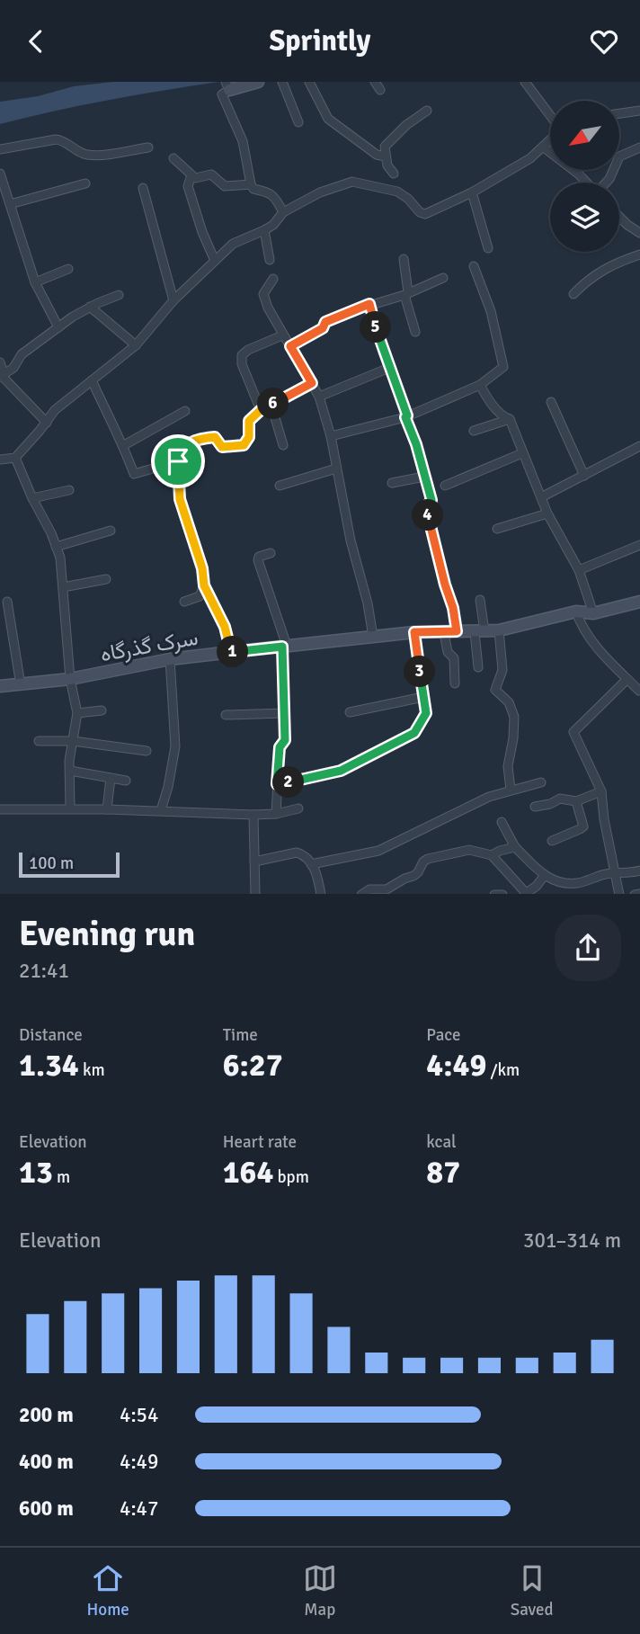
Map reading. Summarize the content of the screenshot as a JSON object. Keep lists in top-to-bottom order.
{
  "streets": {
    "street": ["سرک گذرگاه"]
  },
  "scale_bar": "100 m",
  "north": "bottom left",
  "page": {
    "header": "Sprintly",
    "pins": [
      "5",
      "6",
      "4",
      "1",
      "3",
      "2"
    ],
    "scale": "100 m",
    "heading": ["Evening run", "21:41"],
    "stats": [
      ["Distance", "1.34 km"],
      ["Time", "6:27"],
      ["Pace", "4:49 /km"],
      ["Elevation", "13 m"],
      ["Heart rate", "164 bpm"],
      ["kcal", "87"]
    ],
    "chart": ["Elevation", "301–314 m"],
    "list": [
      {
        "name": "200 m",
        "note": "4:54"
      },
      {
        "name": "400 m",
        "note": "4:49"
      },
      {
        "name": "600 m",
        "note": "4:47"
      }
    ],
    "tabs": ["Home", "Map", "Saved"]
  }
}
